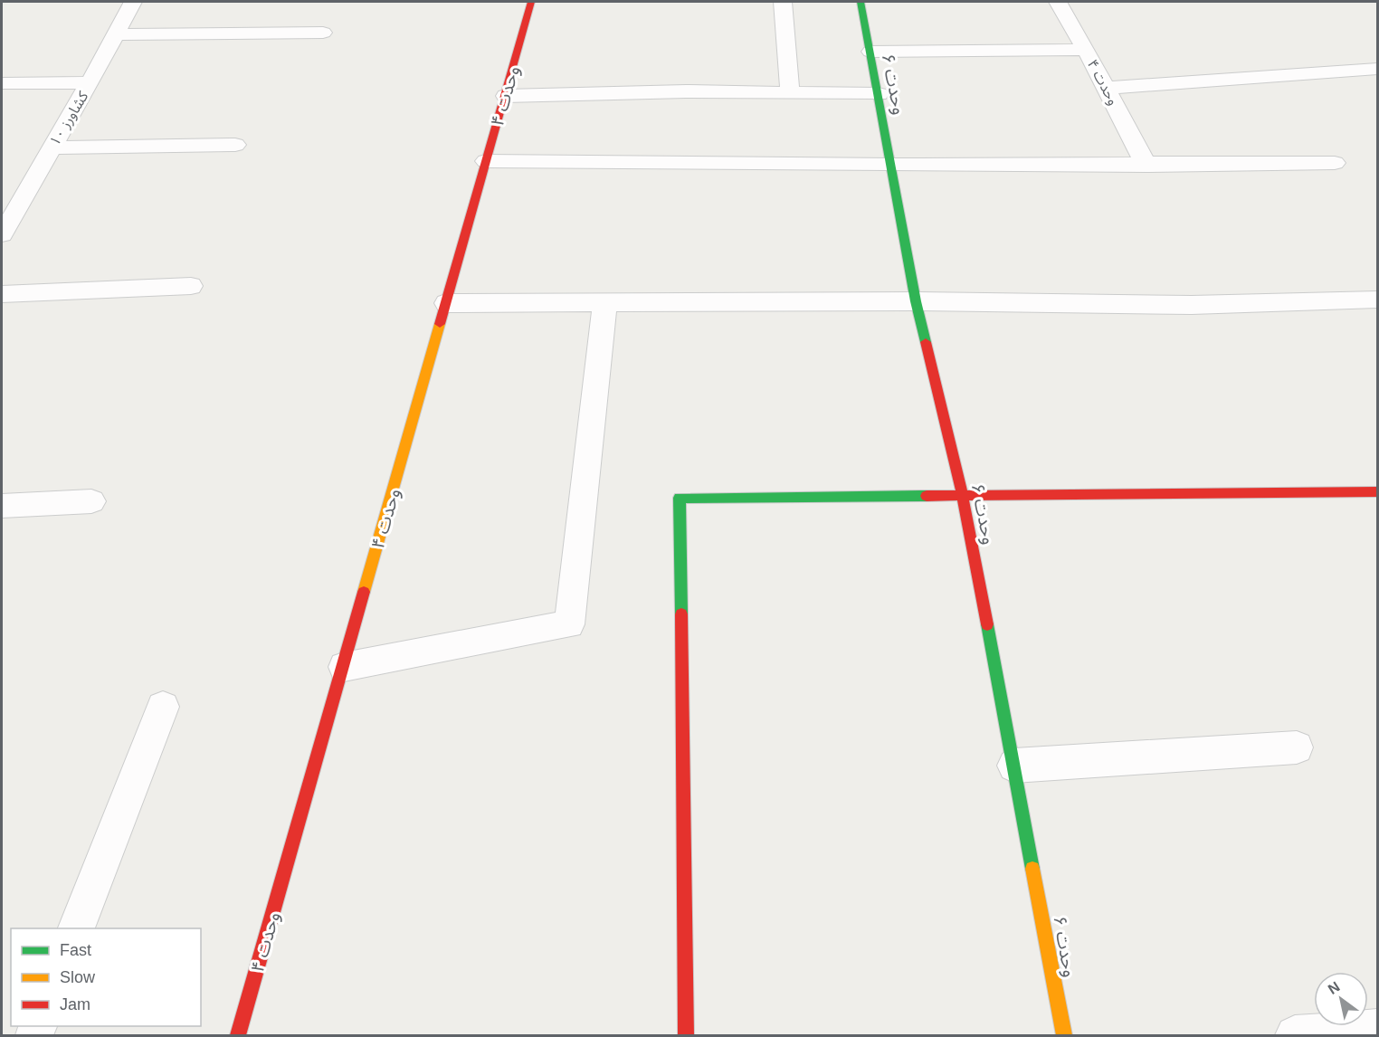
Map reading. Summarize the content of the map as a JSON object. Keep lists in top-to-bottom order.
{
  "streets": {
    "street": ["وحدت ۴", "وحدت ۶", "کشاورز ۱۰"]
  },
  "legend": ["Fast", "Slow", "Jam"],
  "north": "top left"
}
